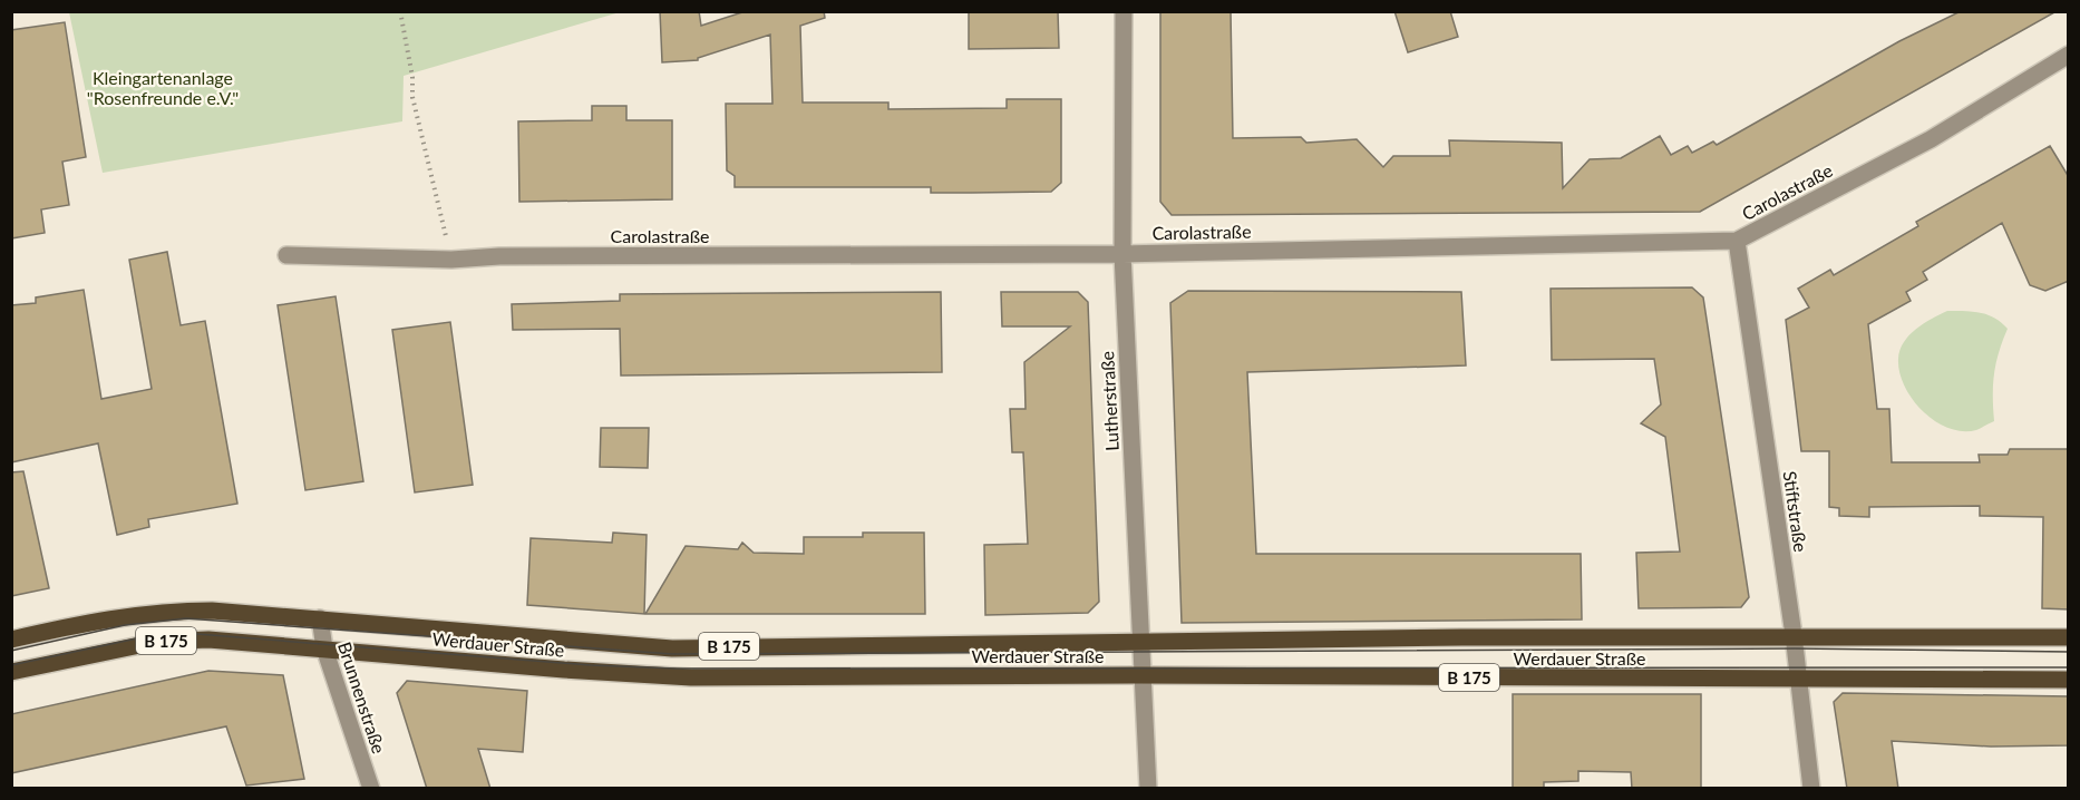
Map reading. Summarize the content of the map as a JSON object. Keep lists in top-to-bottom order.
{
  "streets": {
    "main road": ["B 175", "Werdauer Straße"],
    "street": [
      "Carolastraße",
      "Lutherstraße",
      "Stiftstraße",
      "Brunnenstraße"
    ]
  },
  "crossings": [
    ["Carolastraße", "Lutherstraße"],
    ["Carolastraße", "Stiftstraße"],
    ["Lutherstraße", "Werdauer Straße"],
    ["Stiftstraße", "Werdauer Straße"],
    ["Werdauer Straße", "Brunnenstraße"]
  ],
  "parks": ["Kleingartenanlage \"Rosenfreunde e.V.\""]
}
